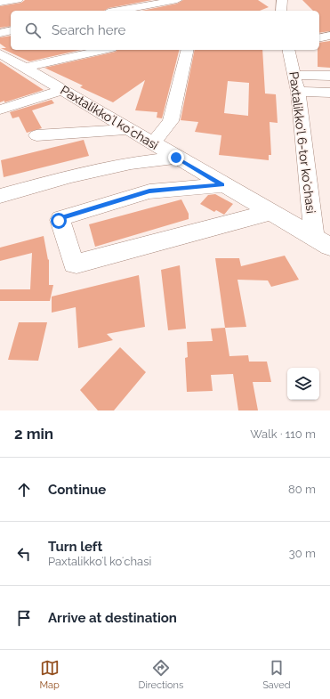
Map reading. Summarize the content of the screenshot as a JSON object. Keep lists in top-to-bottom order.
{
  "streets": {
    "street": ["Paxtalikkoʻl koʻchasi", "Paxtalikkoʻl 6-tor koʻchasi"]
  },
  "crossings": [
    ["Paxtalikkoʻl koʻchasi", "Paxtalikkoʻl 6-tor koʻchasi"]
  ],
  "page": {
    "search": "Search here",
    "heading": ["2 min", "Walk · 110 m"],
    "list": [
      ["Continue", "80 m"],
      ["Turn left", "Paxtalikkoʻl koʻchasi", "30 m"],
      "Arrive at destination"
    ],
    "nav": ["Map", "Directions", "Saved"]
  }
}
